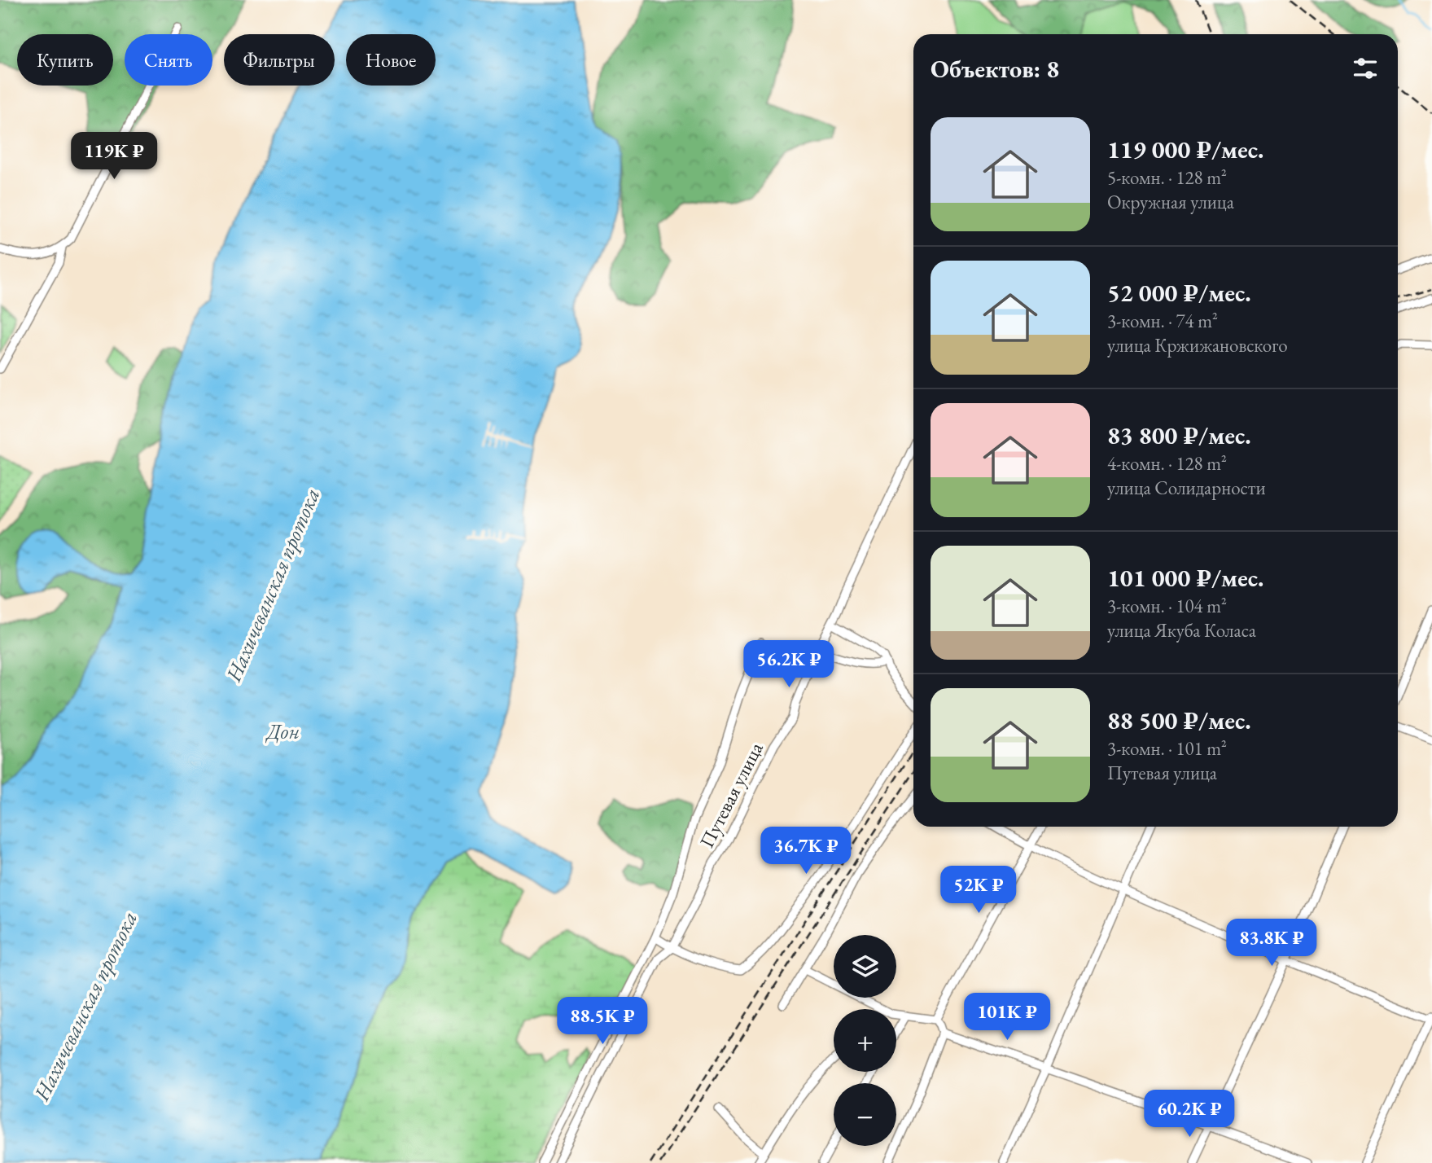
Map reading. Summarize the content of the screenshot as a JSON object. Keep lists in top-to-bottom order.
{
  "streets": {
    "street": ["Путевая улица"]
  },
  "water": ["Нахичеванская протока", "Дон"],
  "page": {
    "chip": [
      "Купить",
      "Снять",
      "Фильтры",
      "Новое"
    ],
    "heading": "Объектов: 8",
    "list": [
      {
        "name": "119 000 ₽/мес.",
        "note": "5-комн. · 128 m² · Окружная улица"
      },
      {
        "name": "52 000 ₽/мес.",
        "note": "3-комн. · 74 m² · улица Кржижановского"
      },
      {
        "name": "83 800 ₽/мес.",
        "note": "4-комн. · 128 m² · улица Солидарности"
      },
      {
        "name": "101 000 ₽/мес.",
        "note": "3-комн. · 104 m² · улица Якуба Коласа"
      },
      {
        "name": "88 500 ₽/мес.",
        "note": "3-комн. · 101 m² · Путевая улица"
      }
    ],
    "price": [
      "119K ₽",
      "56.2K ₽",
      "36.7K ₽",
      "52K ₽",
      "83.8K ₽",
      "101K ₽",
      "88.5K ₽",
      "60.2K ₽"
    ],
    "map_buttons": ["+", "−"]
  }
}
